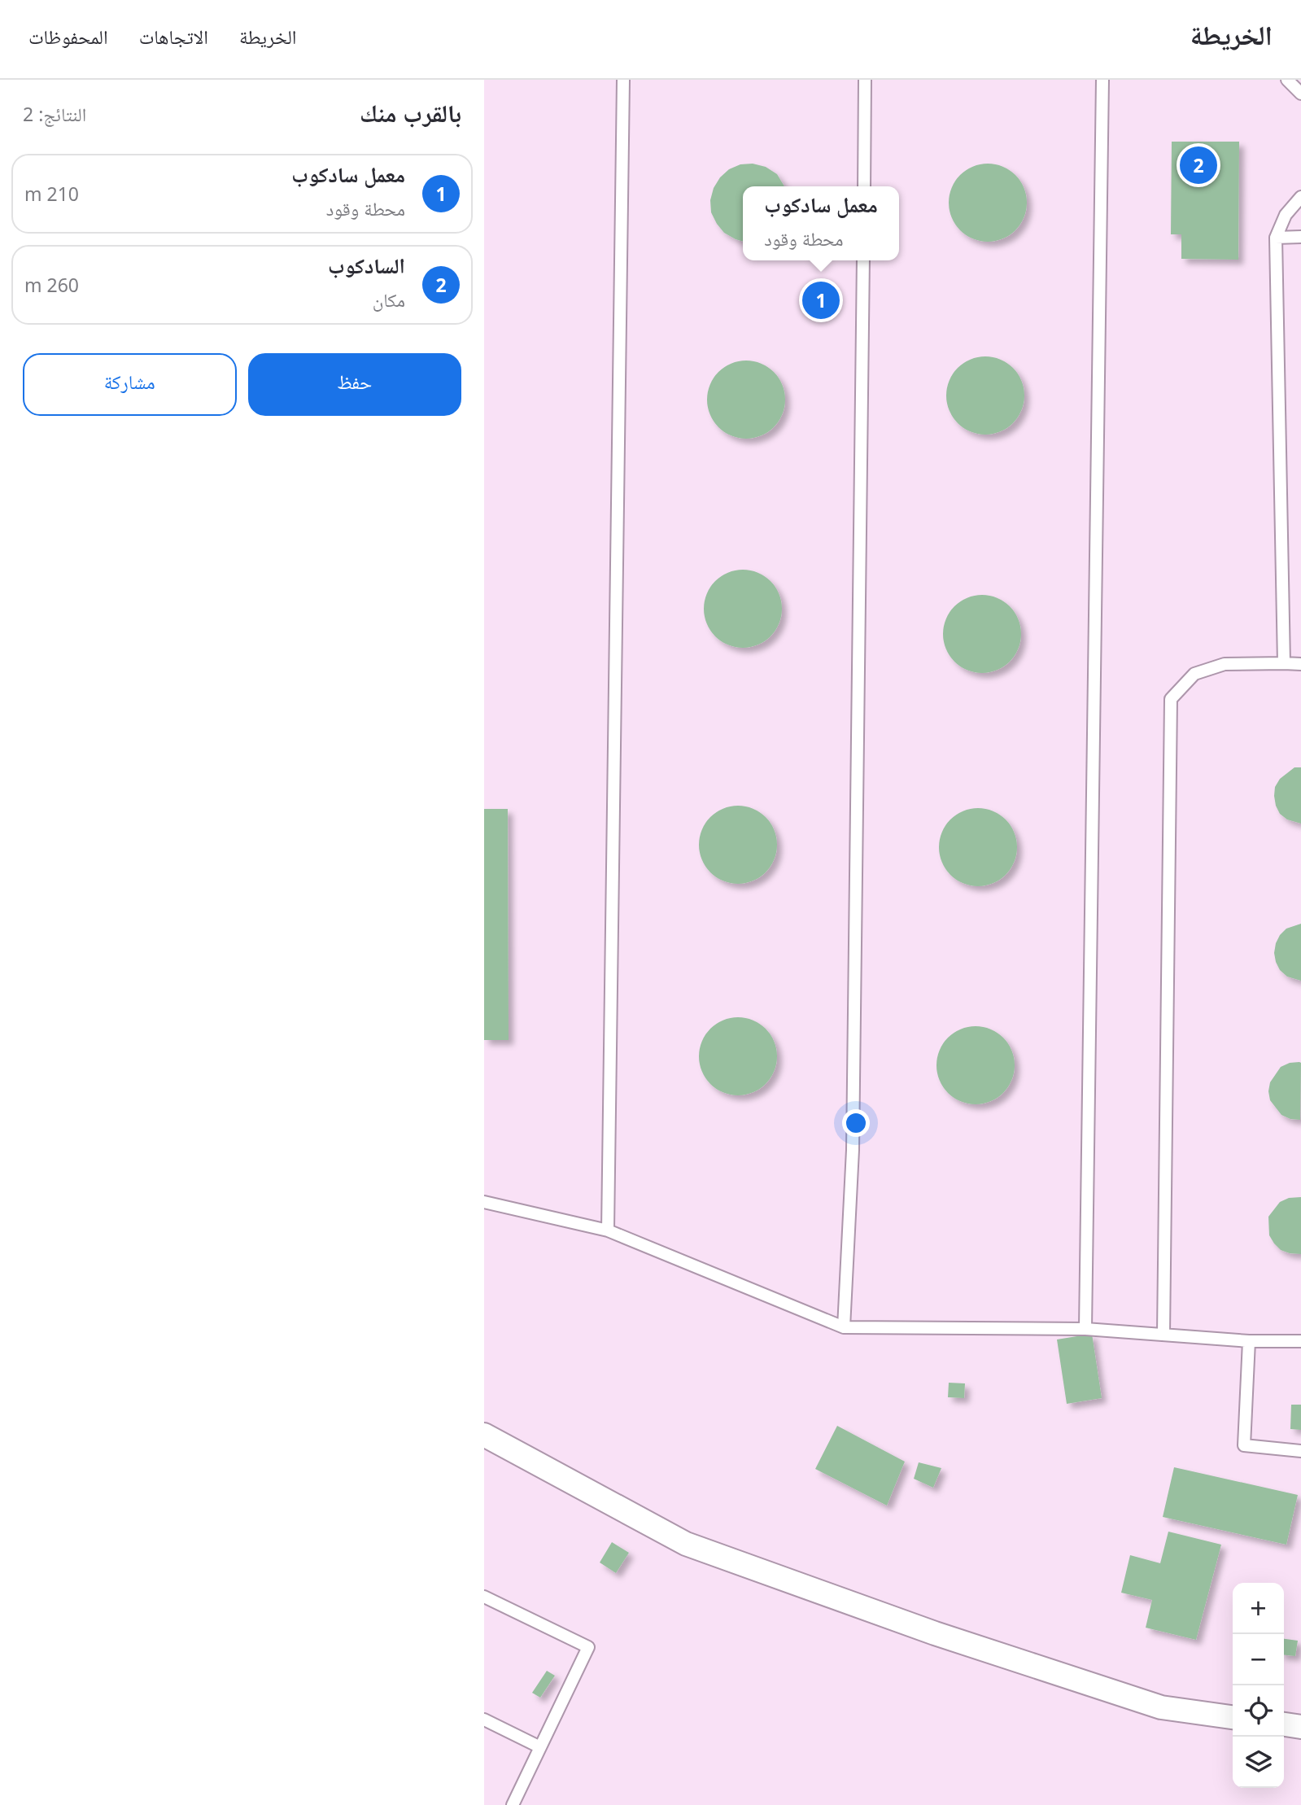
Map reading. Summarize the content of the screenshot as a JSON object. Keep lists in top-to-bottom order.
{
  "page": {
    "header": "الخريطة",
    "nav": ["الخريطة", "الاتجاهات", "المحفوظات"],
    "heading": ["بالقرب منك", "النتائج: 2"],
    "pins": ["2", "1"],
    "list": [
      {
        "mark": "1",
        "name": "معمل سادكوب",
        "note": "محطة وقود",
        "value": "210 m"
      },
      {
        "mark": "2",
        "name": "السادكوب",
        "note": "مكان",
        "value": "260 m"
      }
    ],
    "popup": ["معمل سادكوب", "محطة وقود"],
    "buttons": ["حفظ", "مشاركة"],
    "map_buttons": ["+", "−"]
  }
}
